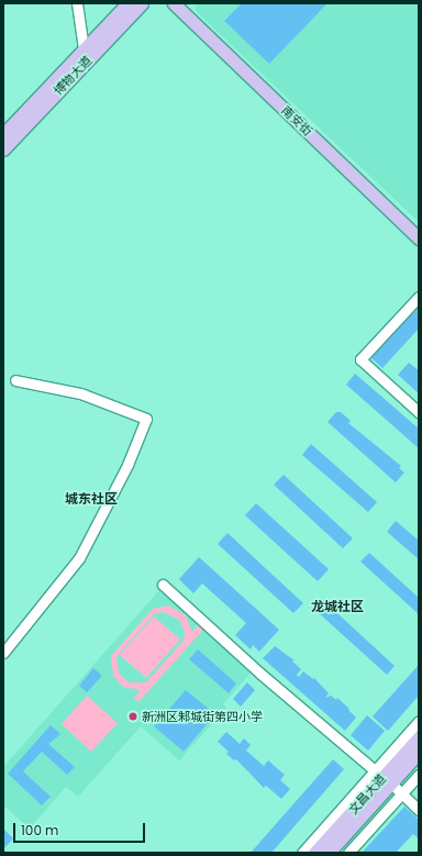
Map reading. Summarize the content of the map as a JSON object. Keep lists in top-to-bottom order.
{
  "streets": {
    "main road": ["博物大道", "南安街", "文昌大道"]
  },
  "districts": ["城东社区", "龙城社区"],
  "places": ["新洲区邾城街第四小学"],
  "scale_bar": "100 m"
}
